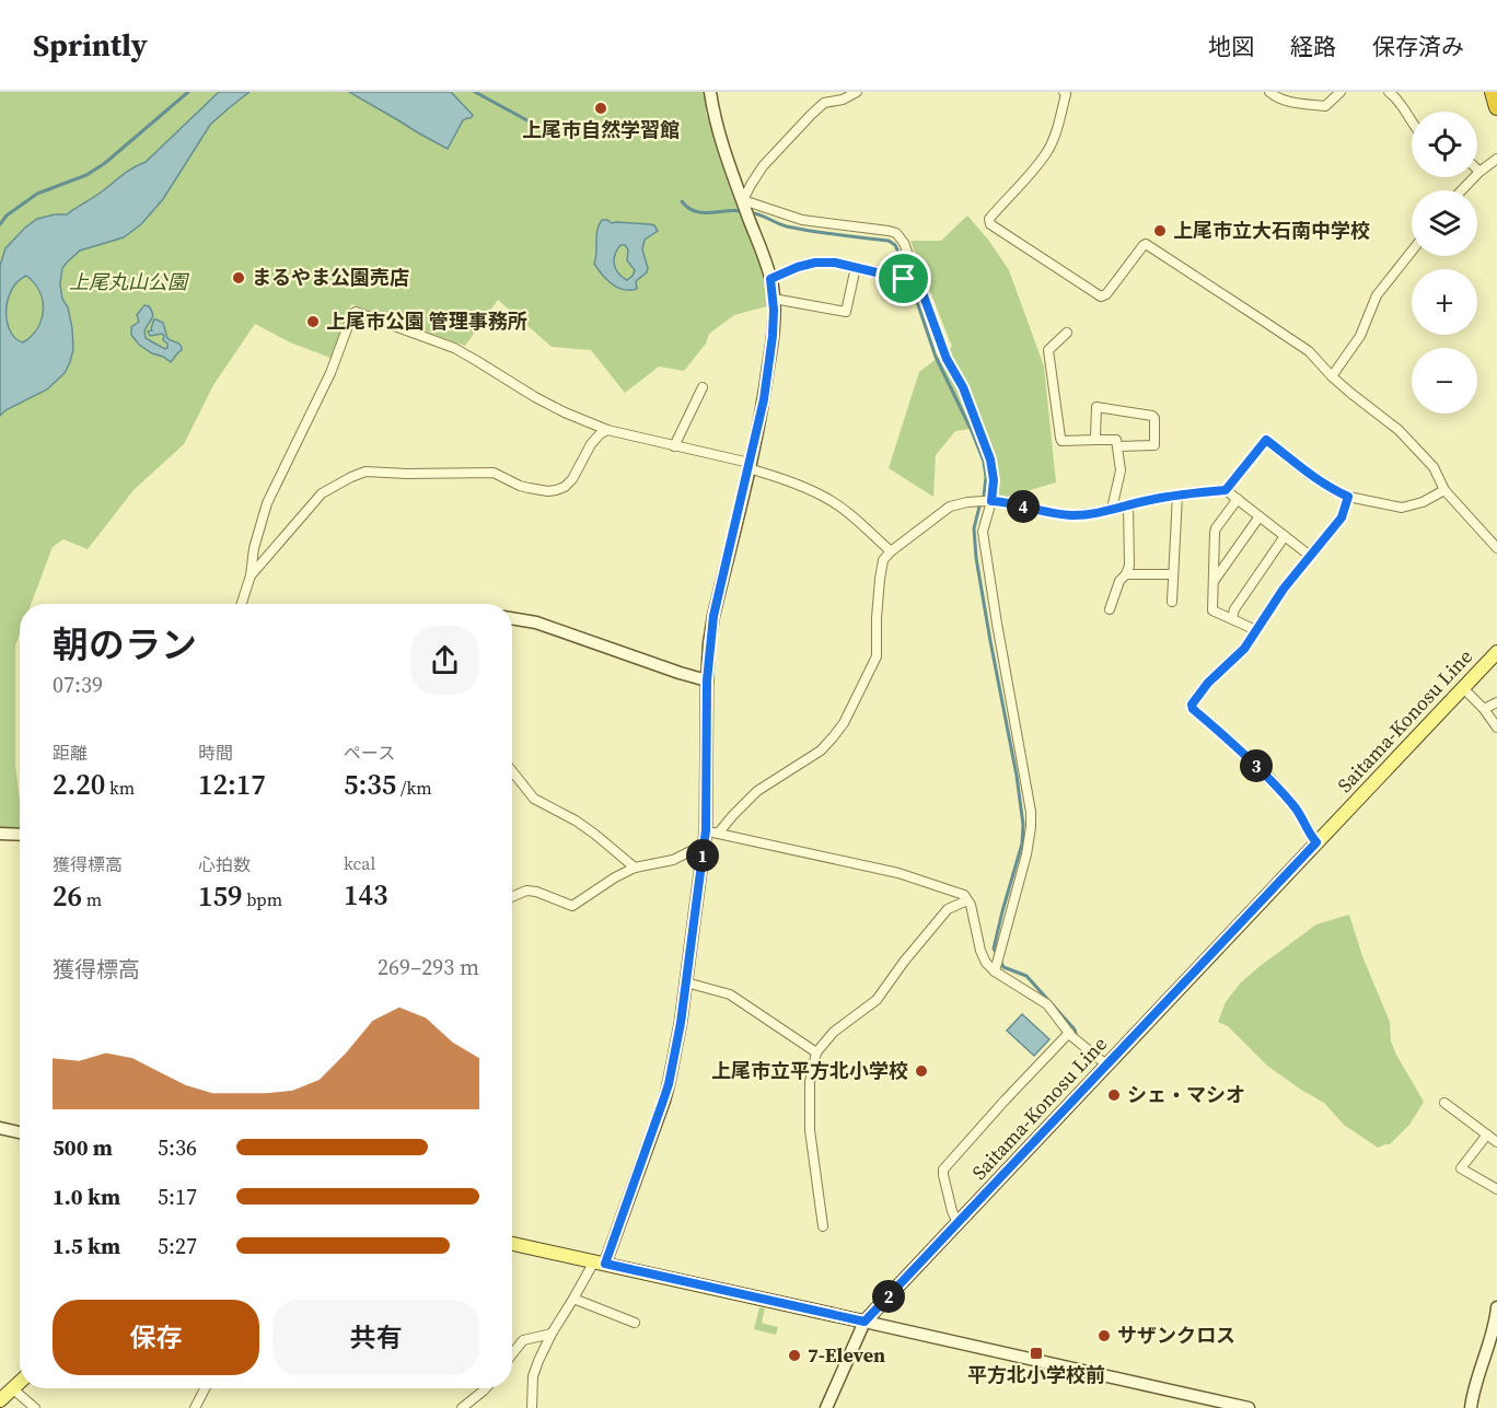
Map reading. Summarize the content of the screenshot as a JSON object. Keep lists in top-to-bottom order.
{
  "streets": {
    "main road": ["Saitama-Konosu Line"]
  },
  "parks": ["上尾丸山公園"],
  "places": {
    "other": [
      "上尾市自然学習館",
      "上尾市立大石南中学校",
      "まるやま公園売店",
      "上尾市公園 管理事務所",
      "上尾市立平方北小学校",
      "シェ・マシオ",
      "サザンクロス",
      "7-Eleven"
    ],
    "transit": ["平方北小学校前"]
  },
  "page": {
    "header": "Sprintly",
    "nav": ["地図", "経路", "保存済み"],
    "map_buttons": ["+", "−"],
    "pins": [
      "4",
      "3",
      "1",
      "2"
    ],
    "heading": ["朝のラン", "07:39"],
    "stats": [
      ["距離", "2.20 km"],
      ["時間", "12:17"],
      ["ペース", "5:35 /km"],
      ["獲得標高", "26 m"],
      ["心拍数", "159 bpm"],
      ["kcal", "143"]
    ],
    "chart": ["獲得標高", "269–293 m"],
    "list": [
      {
        "name": "500 m",
        "note": "5:36"
      },
      {
        "name": "1.0 km",
        "note": "5:17"
      },
      {
        "name": "1.5 km",
        "note": "5:27"
      }
    ],
    "buttons": ["保存", "共有"]
  }
}
